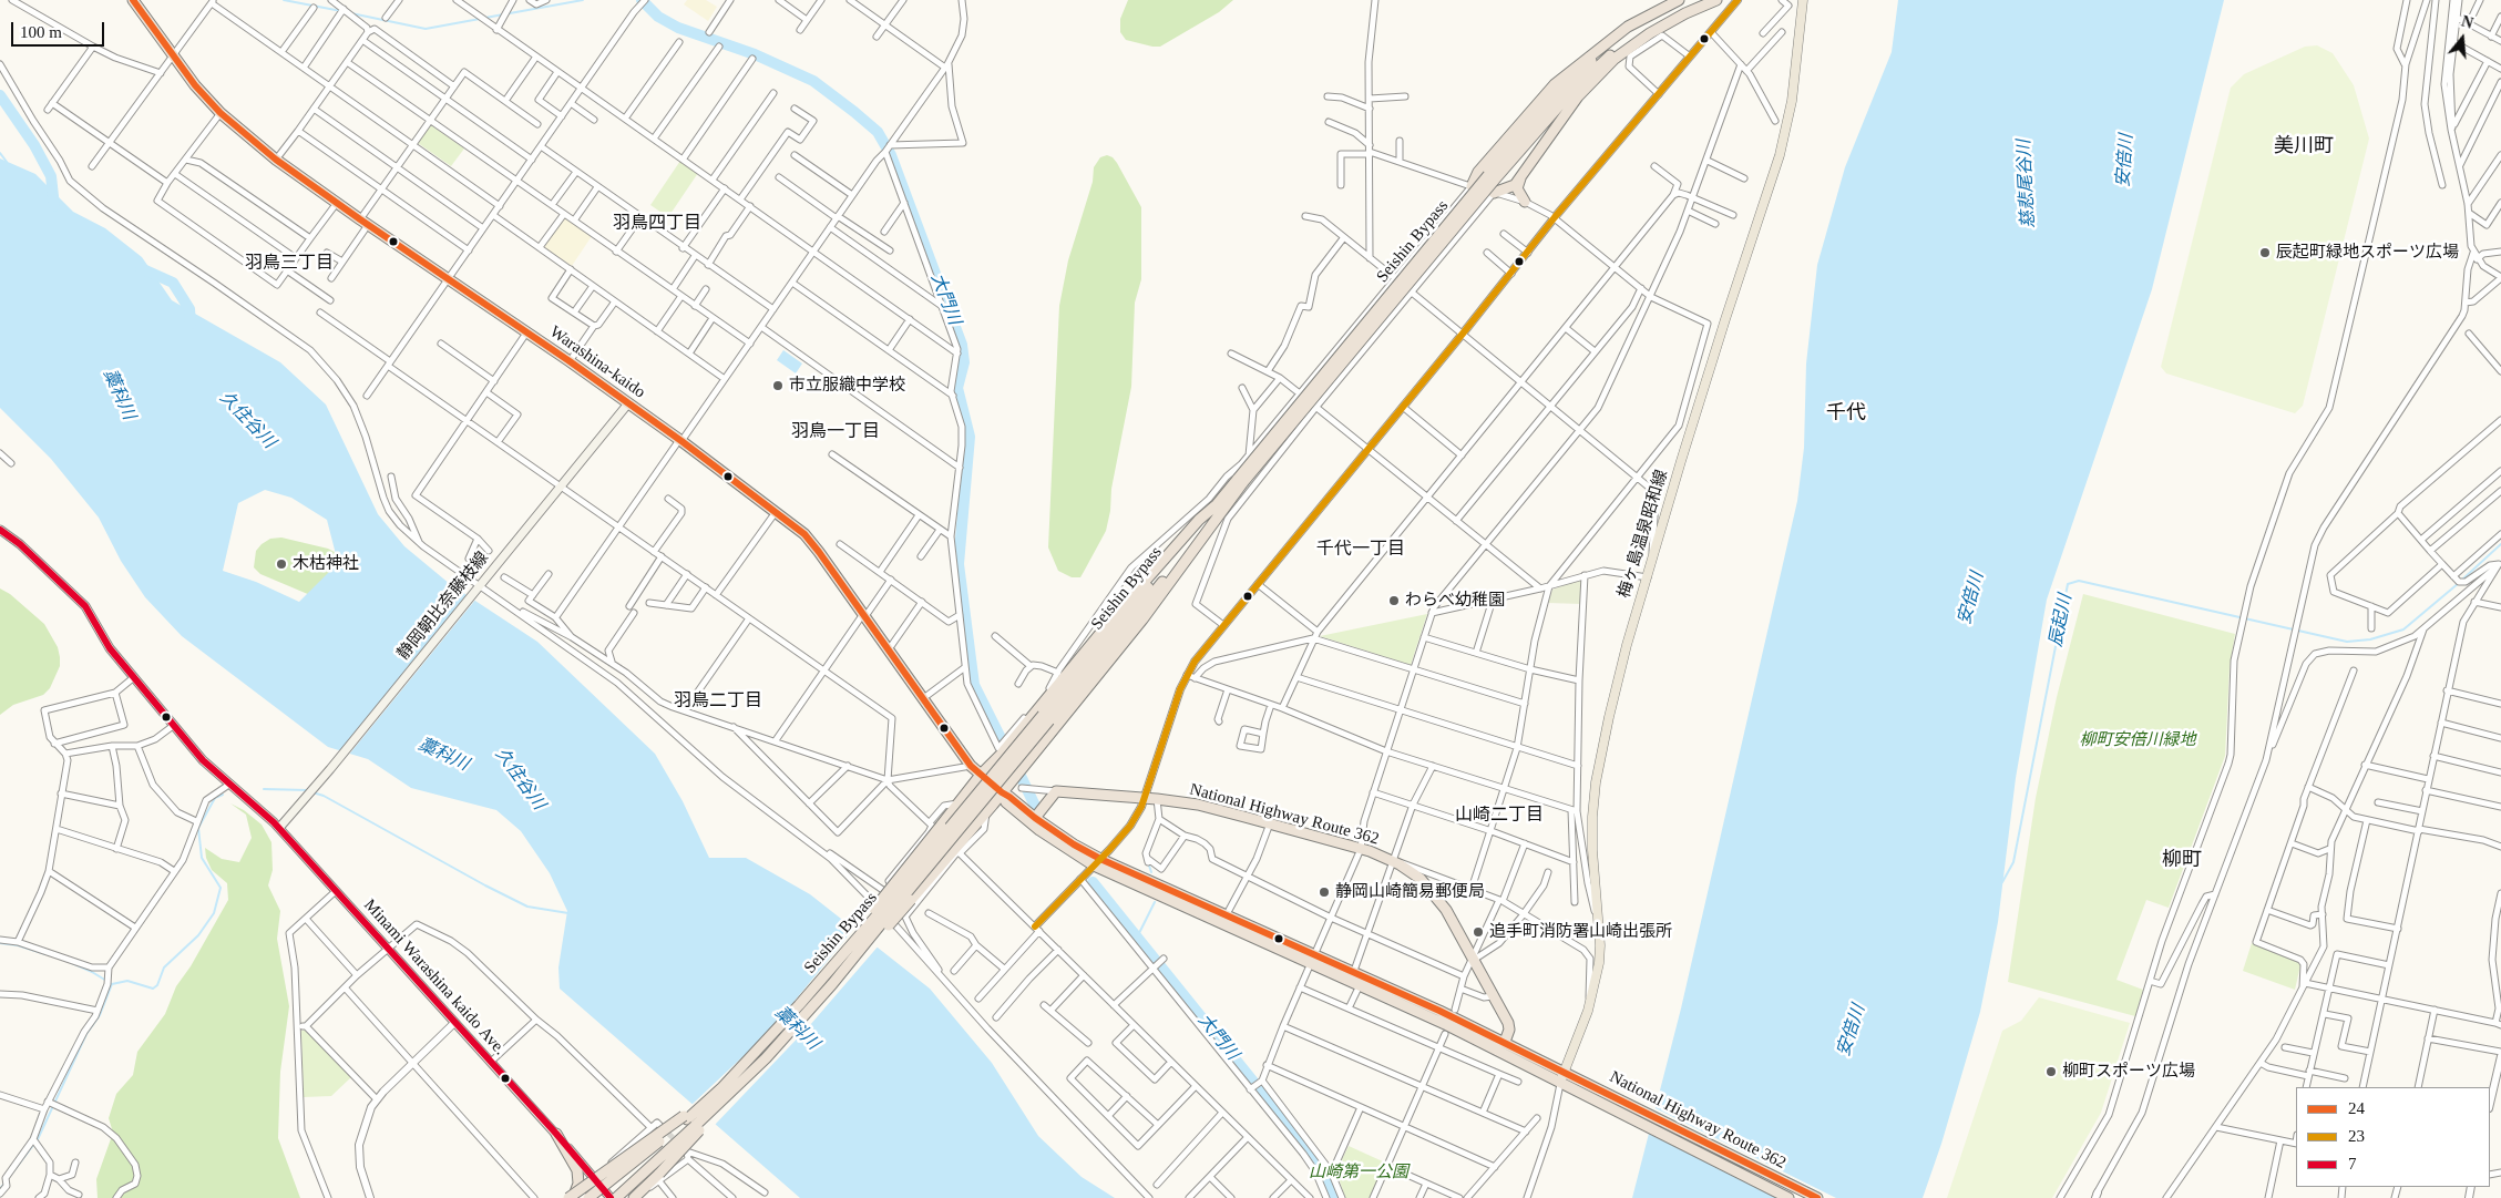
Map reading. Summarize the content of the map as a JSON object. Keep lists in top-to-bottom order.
{
  "streets": {
    "highway": ["Seishin Bypass", "Warashina-kaido", "National Highway Route 362"],
    "main road": ["梅ヶ島温泉昭和線", "静岡朝比奈藤枝線", "Minami Warashina kaido Ave."]
  },
  "crossings": [
    ["Warashina-kaido", "静岡朝比奈藤枝線"],
    ["Warashina-kaido", "National Highway Route 362"],
    ["梅ヶ島温泉昭和線", "National Highway Route 362"],
    ["静岡朝比奈藤枝線", "Minami Warashina kaido Ave."]
  ],
  "districts": [
    "美川町",
    "羽鳥四丁目",
    "羽鳥三丁目",
    "千代",
    "羽鳥一丁目",
    "千代一丁目",
    "羽鳥二丁目",
    "山崎二丁目",
    "柳町"
  ],
  "water": [
    "安倍川",
    "慈悲尾谷川",
    "大門川",
    "藁科川",
    "久住谷川",
    "辰起川"
  ],
  "parks": ["柳町安倍川緑地", "山崎第一公園"],
  "places": [
    "辰起町緑地スポーツ広場",
    "市立服織中学校",
    "木枯神社",
    "わらべ幼稚園",
    "静岡山崎簡易郵便局",
    "追手町消防署山崎出張所",
    "柳町スポーツ広場"
  ],
  "lines": ["transit line 24", "transit line 23", "transit line 7"],
  "legend": ["24", "23", "7"],
  "scale_bar": "100 m",
  "north": "top"
}
